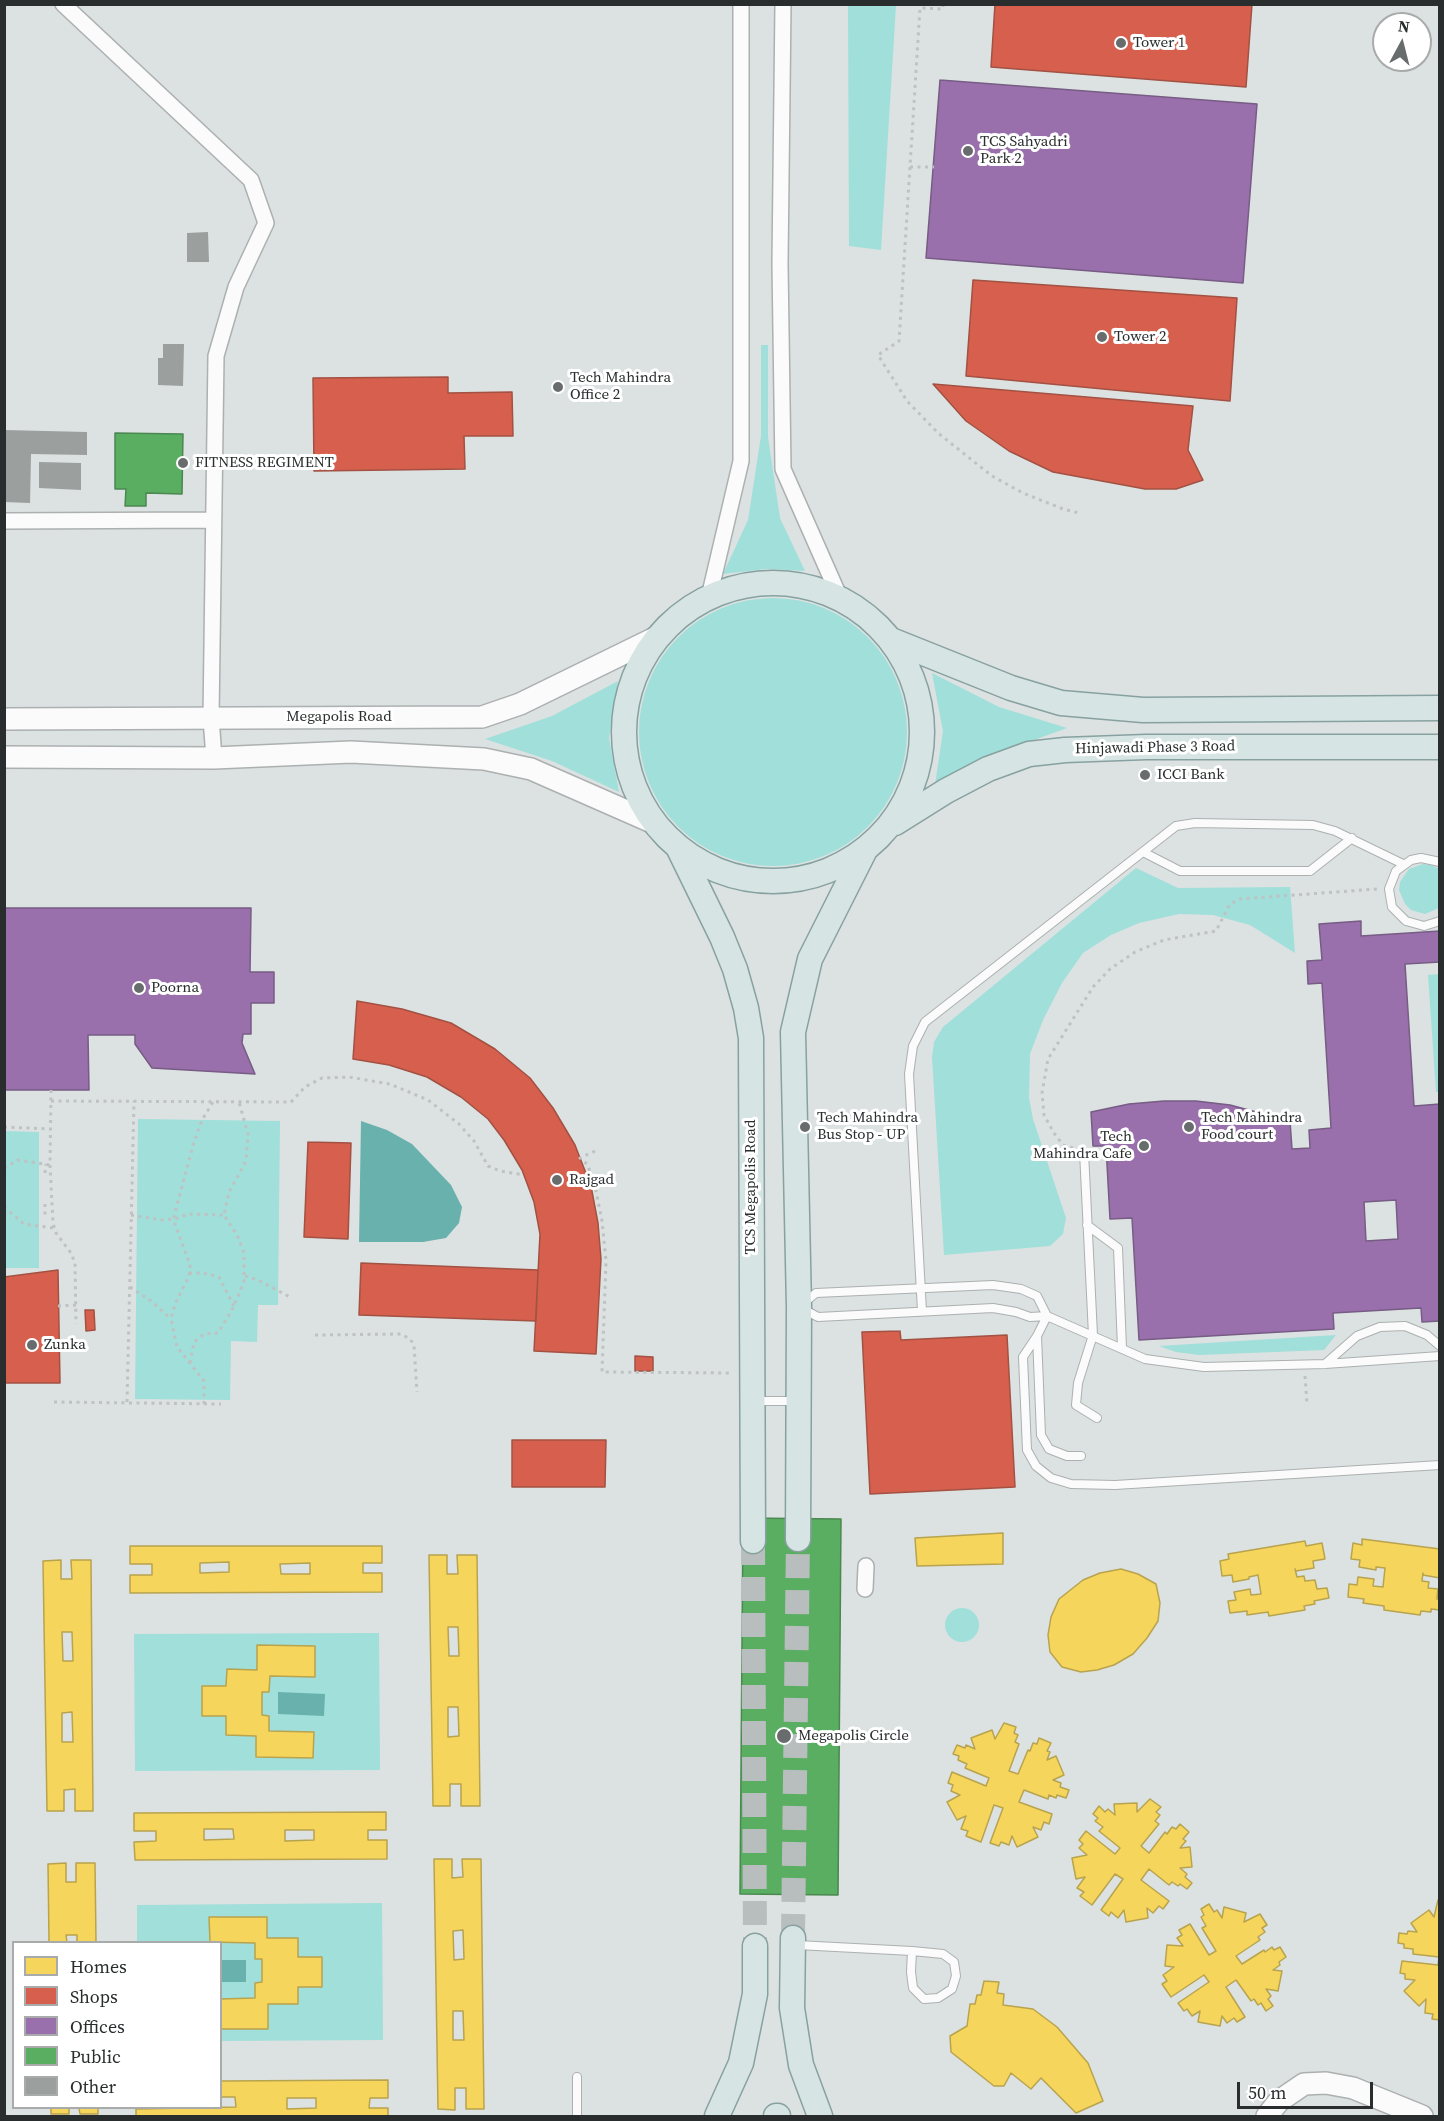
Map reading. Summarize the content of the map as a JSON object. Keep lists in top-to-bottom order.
{
  "streets": {
    "main road": ["Hinjawadi Phase 3 Road", "TCS Megapolis Road"],
    "street": ["Megapolis Road"]
  },
  "places": [
    "Tower 1",
    "TCS Sahyadri Park 2",
    "Tower 2",
    "Tech Mahindra Office 2",
    "FITNESS REGIMENT",
    "ICCI Bank",
    "Poorna",
    "Tech Mahindra Bus Stop - UP",
    "Tech Mahindra Food court",
    "Tech Mahindra Cafe",
    "Rajgad",
    "Zunka",
    "Megapolis Circle"
  ],
  "legend": [
    "Homes",
    "Shops",
    "Offices",
    "Public",
    "Other"
  ],
  "scale_bar": "50 m",
  "north": "top"
}
